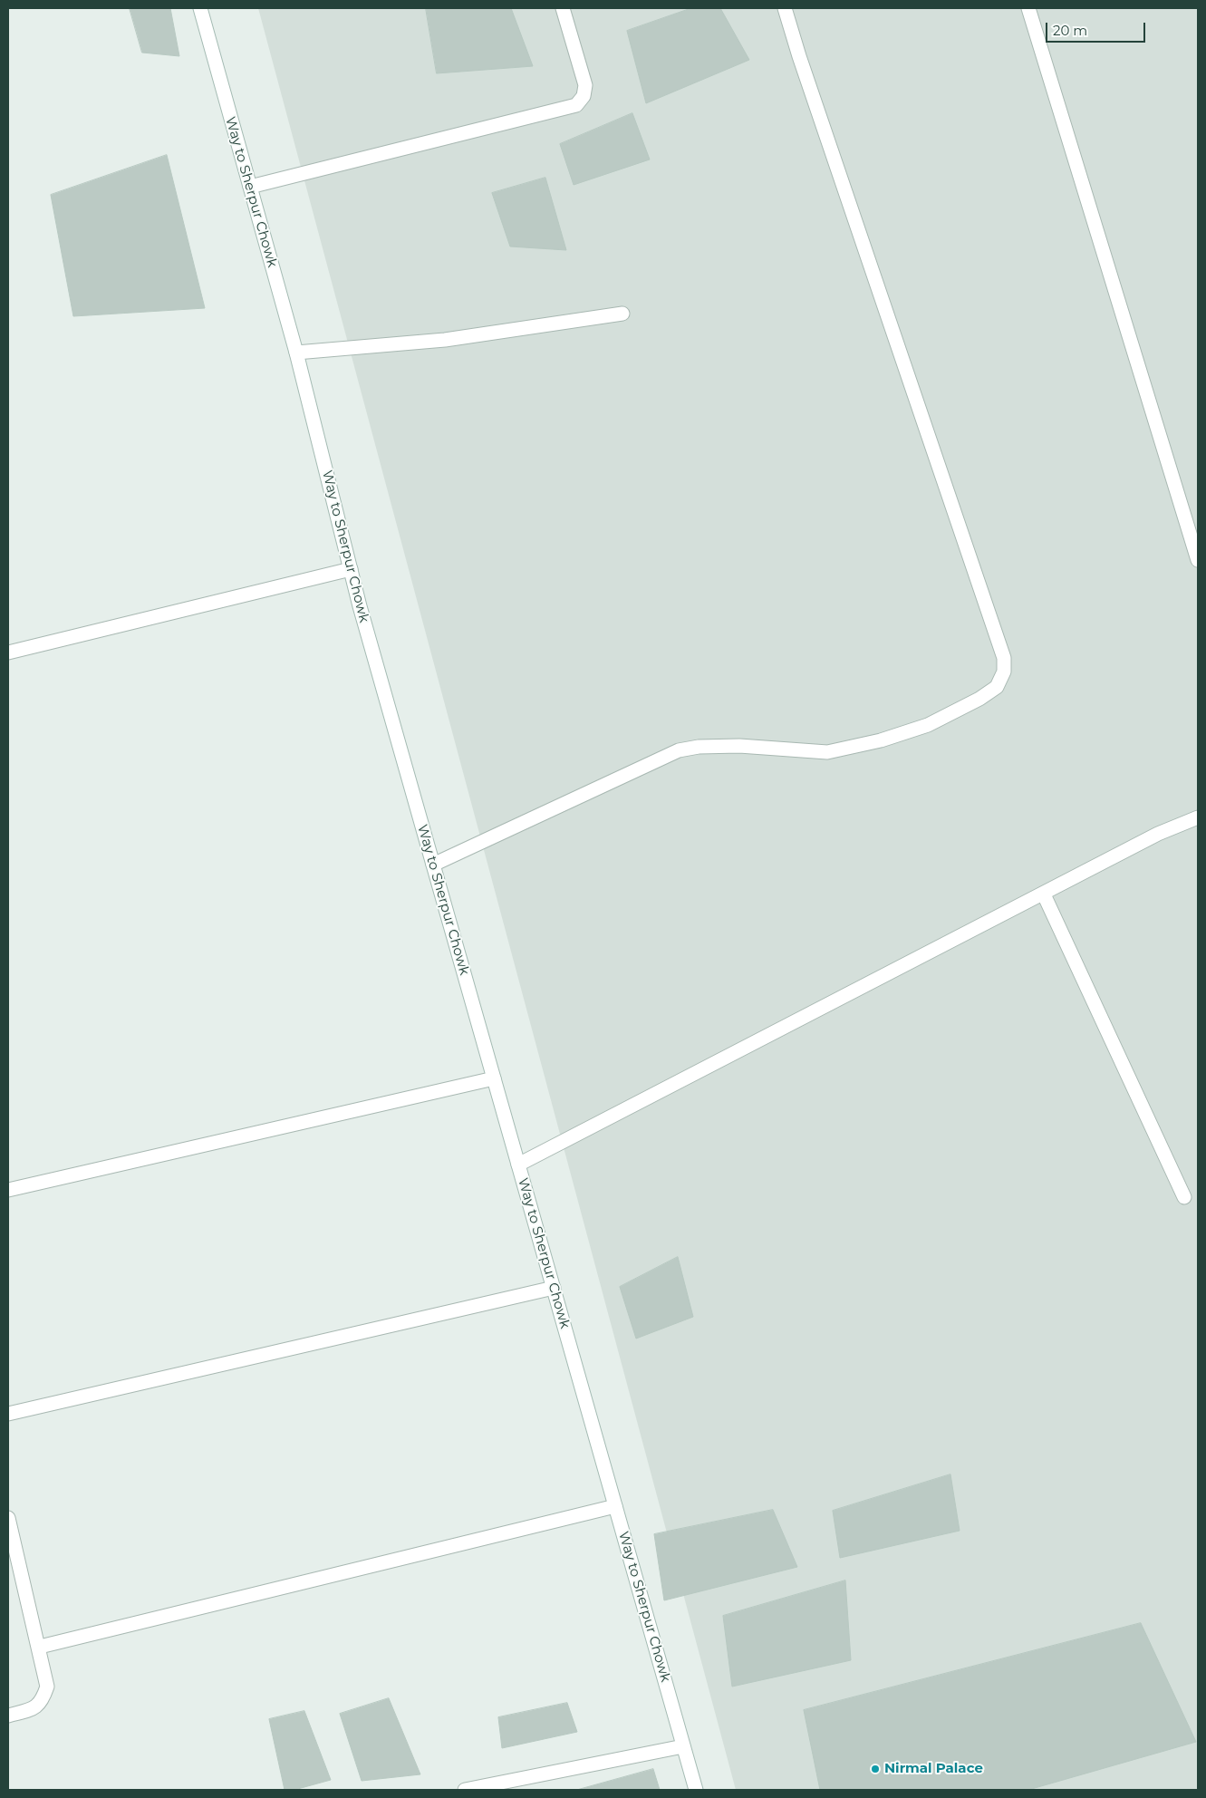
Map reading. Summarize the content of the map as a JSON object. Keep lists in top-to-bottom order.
{
  "streets": {
    "street": ["Way to Sherpur Chowk"]
  },
  "places": ["Nirmal Palace"],
  "scale_bar": "20 m"
}
